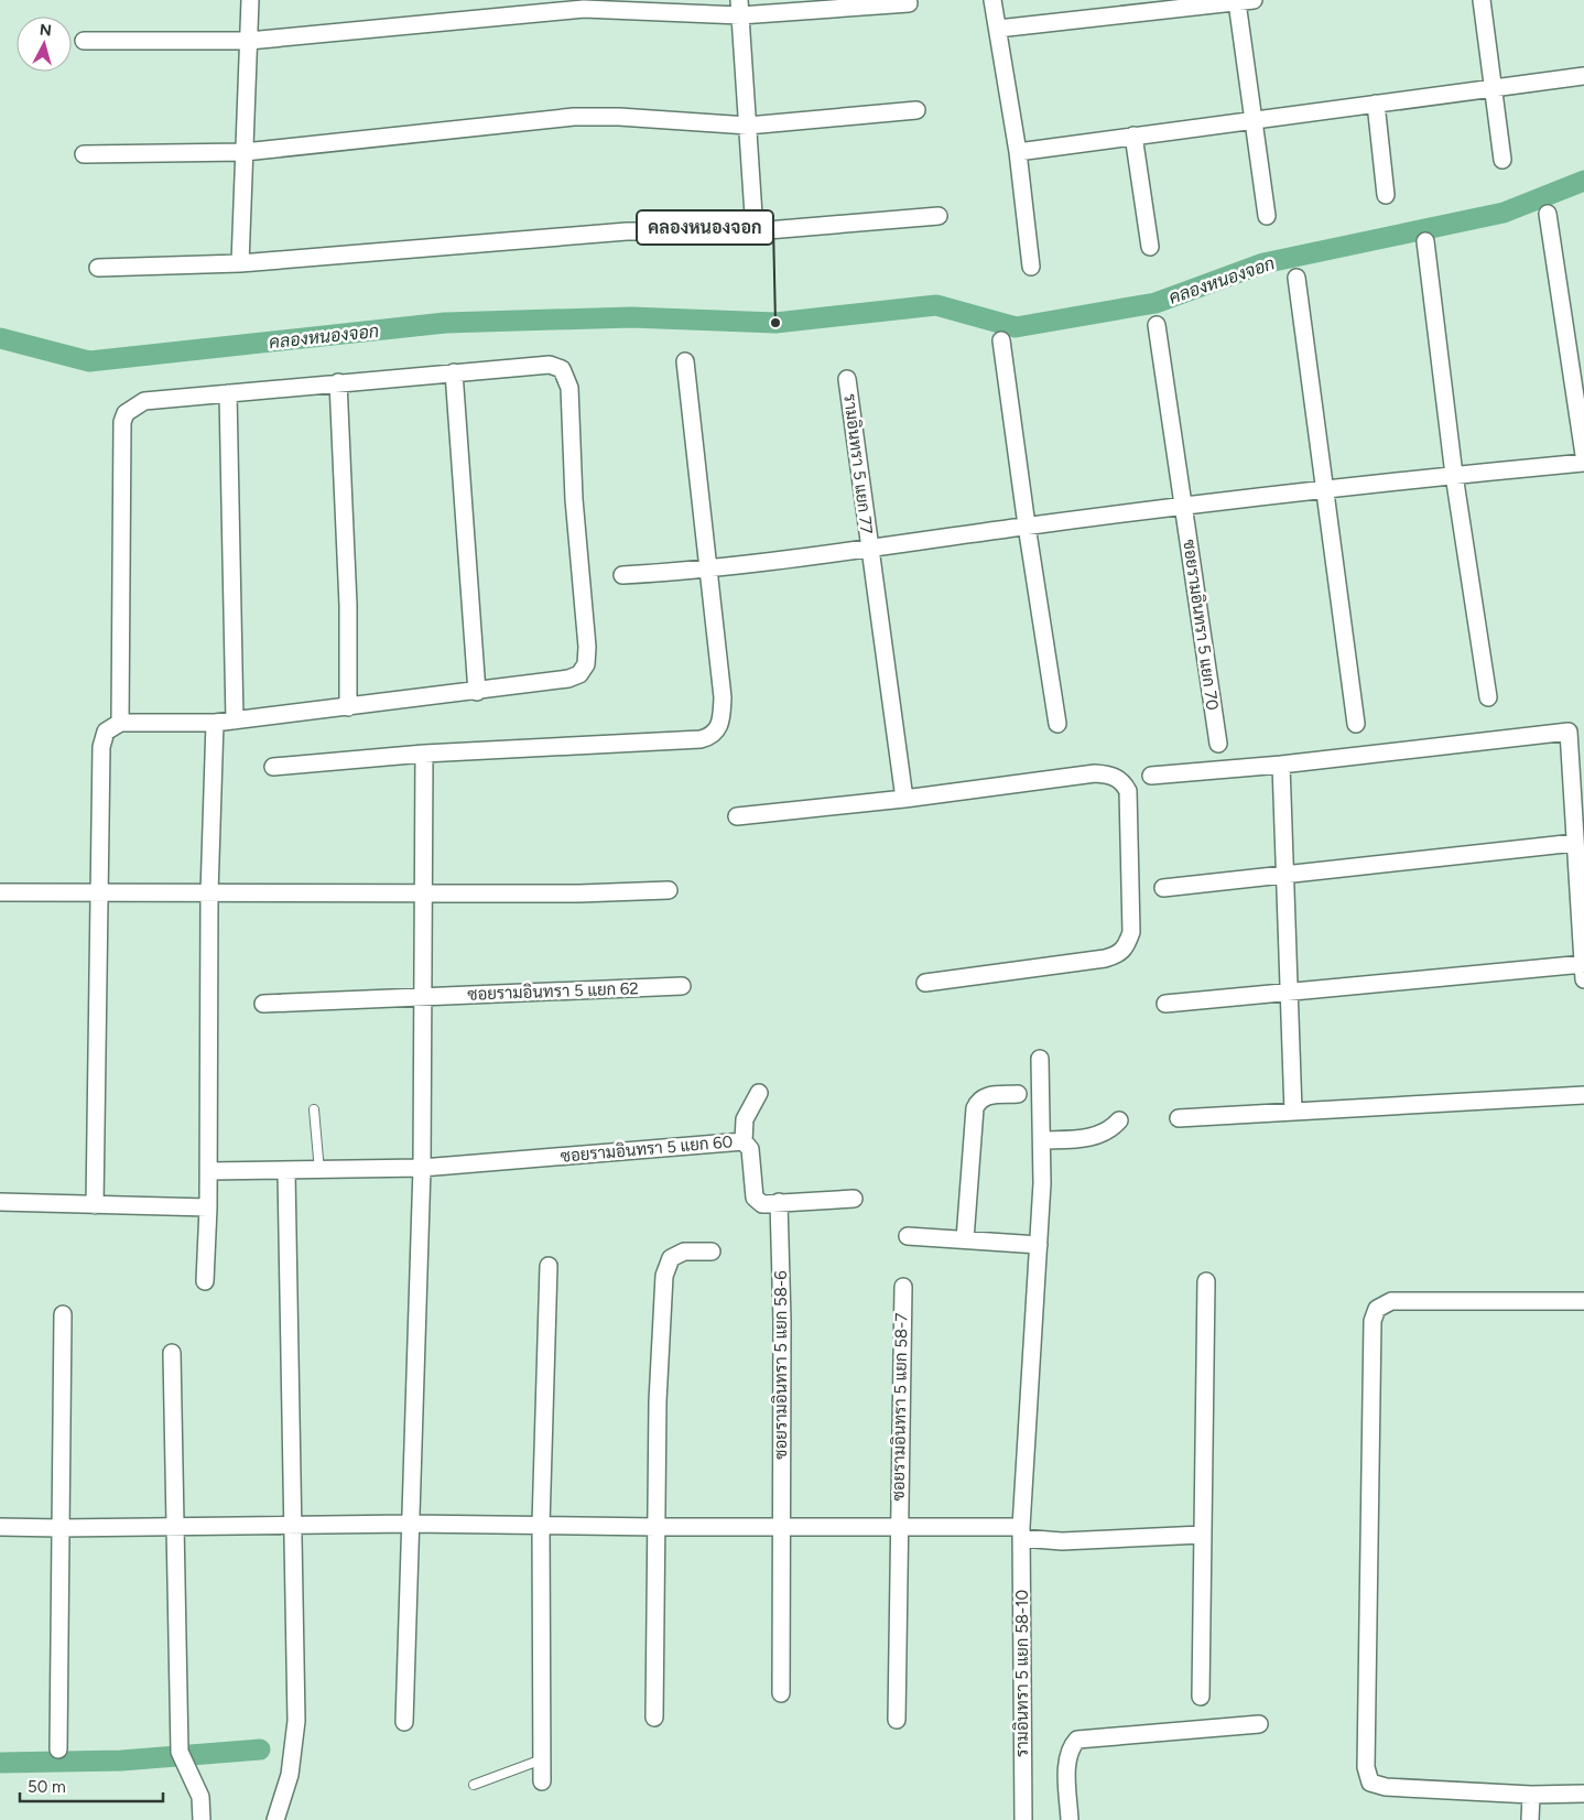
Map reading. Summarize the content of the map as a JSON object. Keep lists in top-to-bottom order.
{
  "streets": {
    "street": [
      "รามอินทรา 5 แยก 77",
      "ซอยรามอินทรา 5 แยก 70",
      "ซอยรามอินทรา 5 แยก 62",
      "ซอยรามอินทรา 5 แยก 60",
      "ซอยรามอินทรา 5 แยก 58-6",
      "ซอยรามอินทรา 5 แยก 58-7",
      "รามอินทรา 5 แยก 58-10"
    ]
  },
  "crossings": [
    ["ซอยรามอินทรา 5 แยก 60", "ซอยรามอินทรา 5 แยก 58-6"]
  ],
  "water": ["คลองหนองจอก"],
  "places": ["คลองหนองจอก"],
  "scale_bar": "50 m",
  "north": "top"
}
